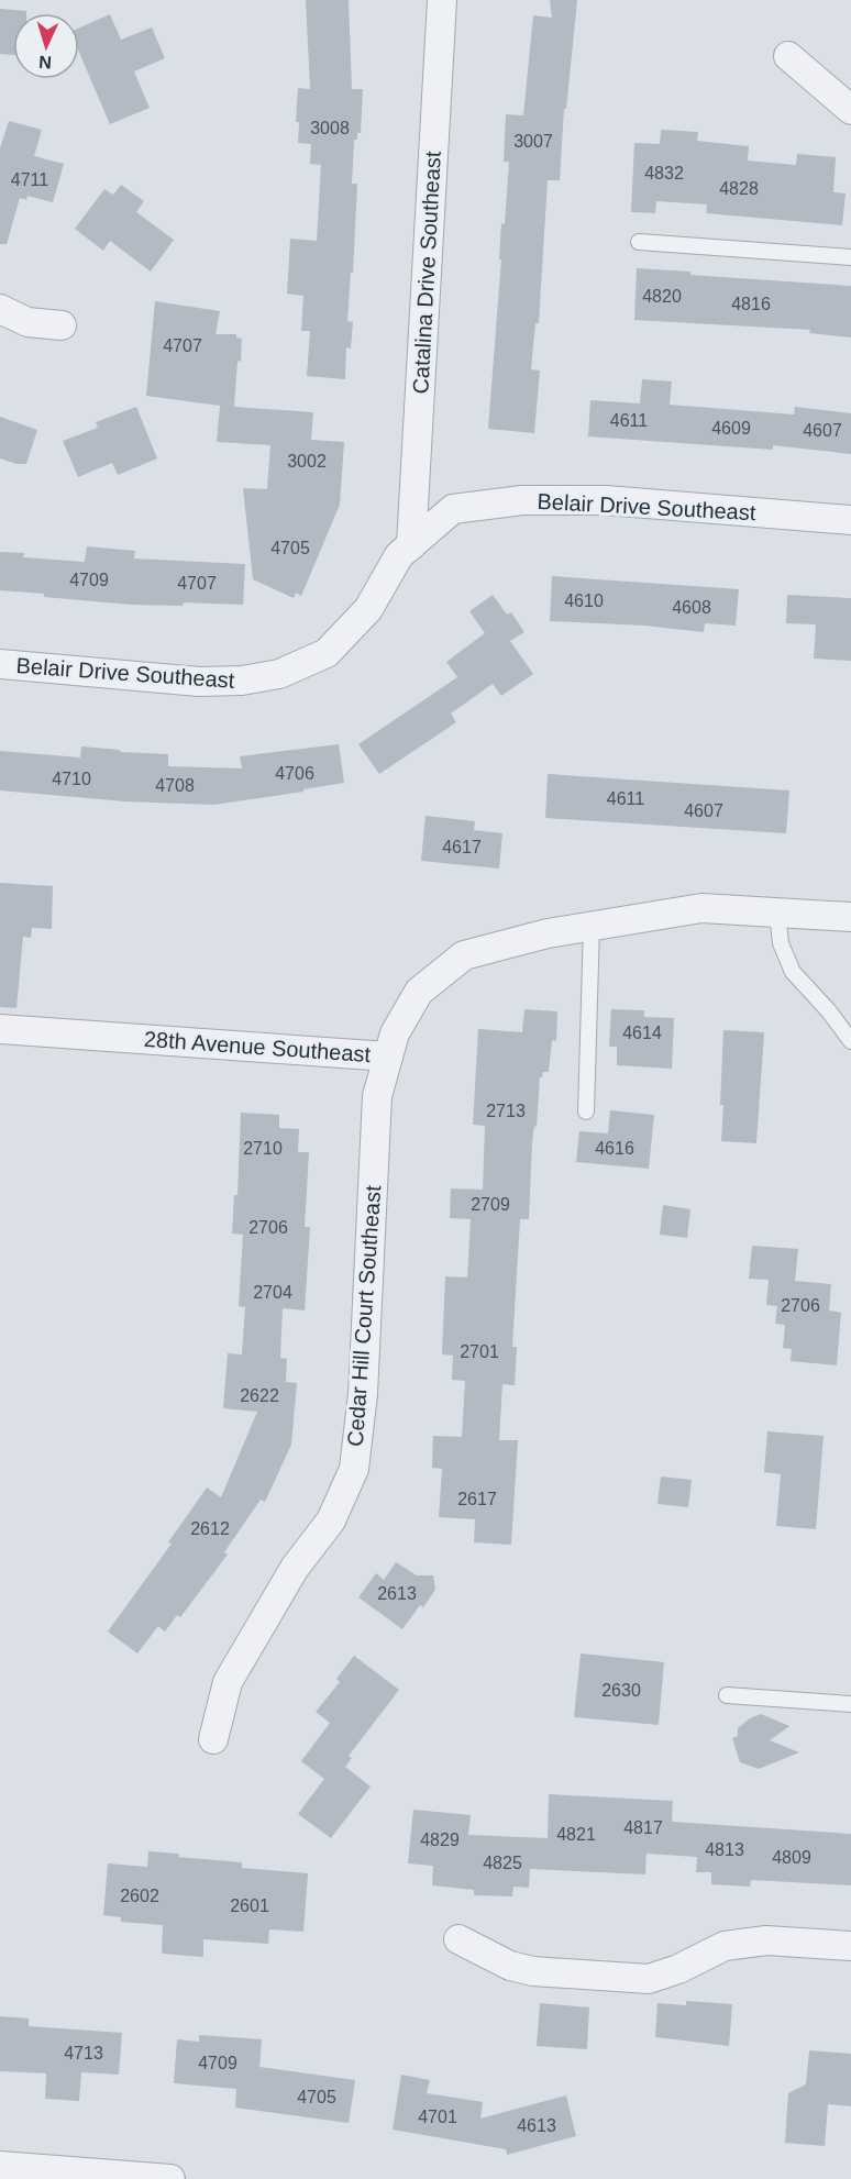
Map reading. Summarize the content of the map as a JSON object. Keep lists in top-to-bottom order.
{
  "streets": {
    "street": [
      "Catalina Drive Southeast",
      "Belair Drive Southeast",
      "28th Avenue Southeast",
      "Cedar Hill Court Southeast"
    ]
  },
  "crossings": [
    ["Catalina Drive Southeast", "Belair Drive Southeast"],
    ["28th Avenue Southeast", "Cedar Hill Court Southeast"]
  ],
  "house_numbers": [
    "3008",
    "3007",
    "4832",
    "4711",
    "4828",
    "4820",
    "4816",
    "4707",
    "4611",
    "4609",
    "4607",
    "3002",
    "4705",
    "4709",
    "4707",
    "4610",
    "4608",
    "4706",
    "4710",
    "4708",
    "4611",
    "4607",
    "4617",
    "4614",
    "2713",
    "2710",
    "4616",
    "2709",
    "2706",
    "2704",
    "2706",
    "2701",
    "2622",
    "2617",
    "2612",
    "2613",
    "2630",
    "4817",
    "4821",
    "4829",
    "4813",
    "4809",
    "4825",
    "2602",
    "2601",
    "4713",
    "4709",
    "4705",
    "4701",
    "4613"
  ],
  "north": "bottom"
}
